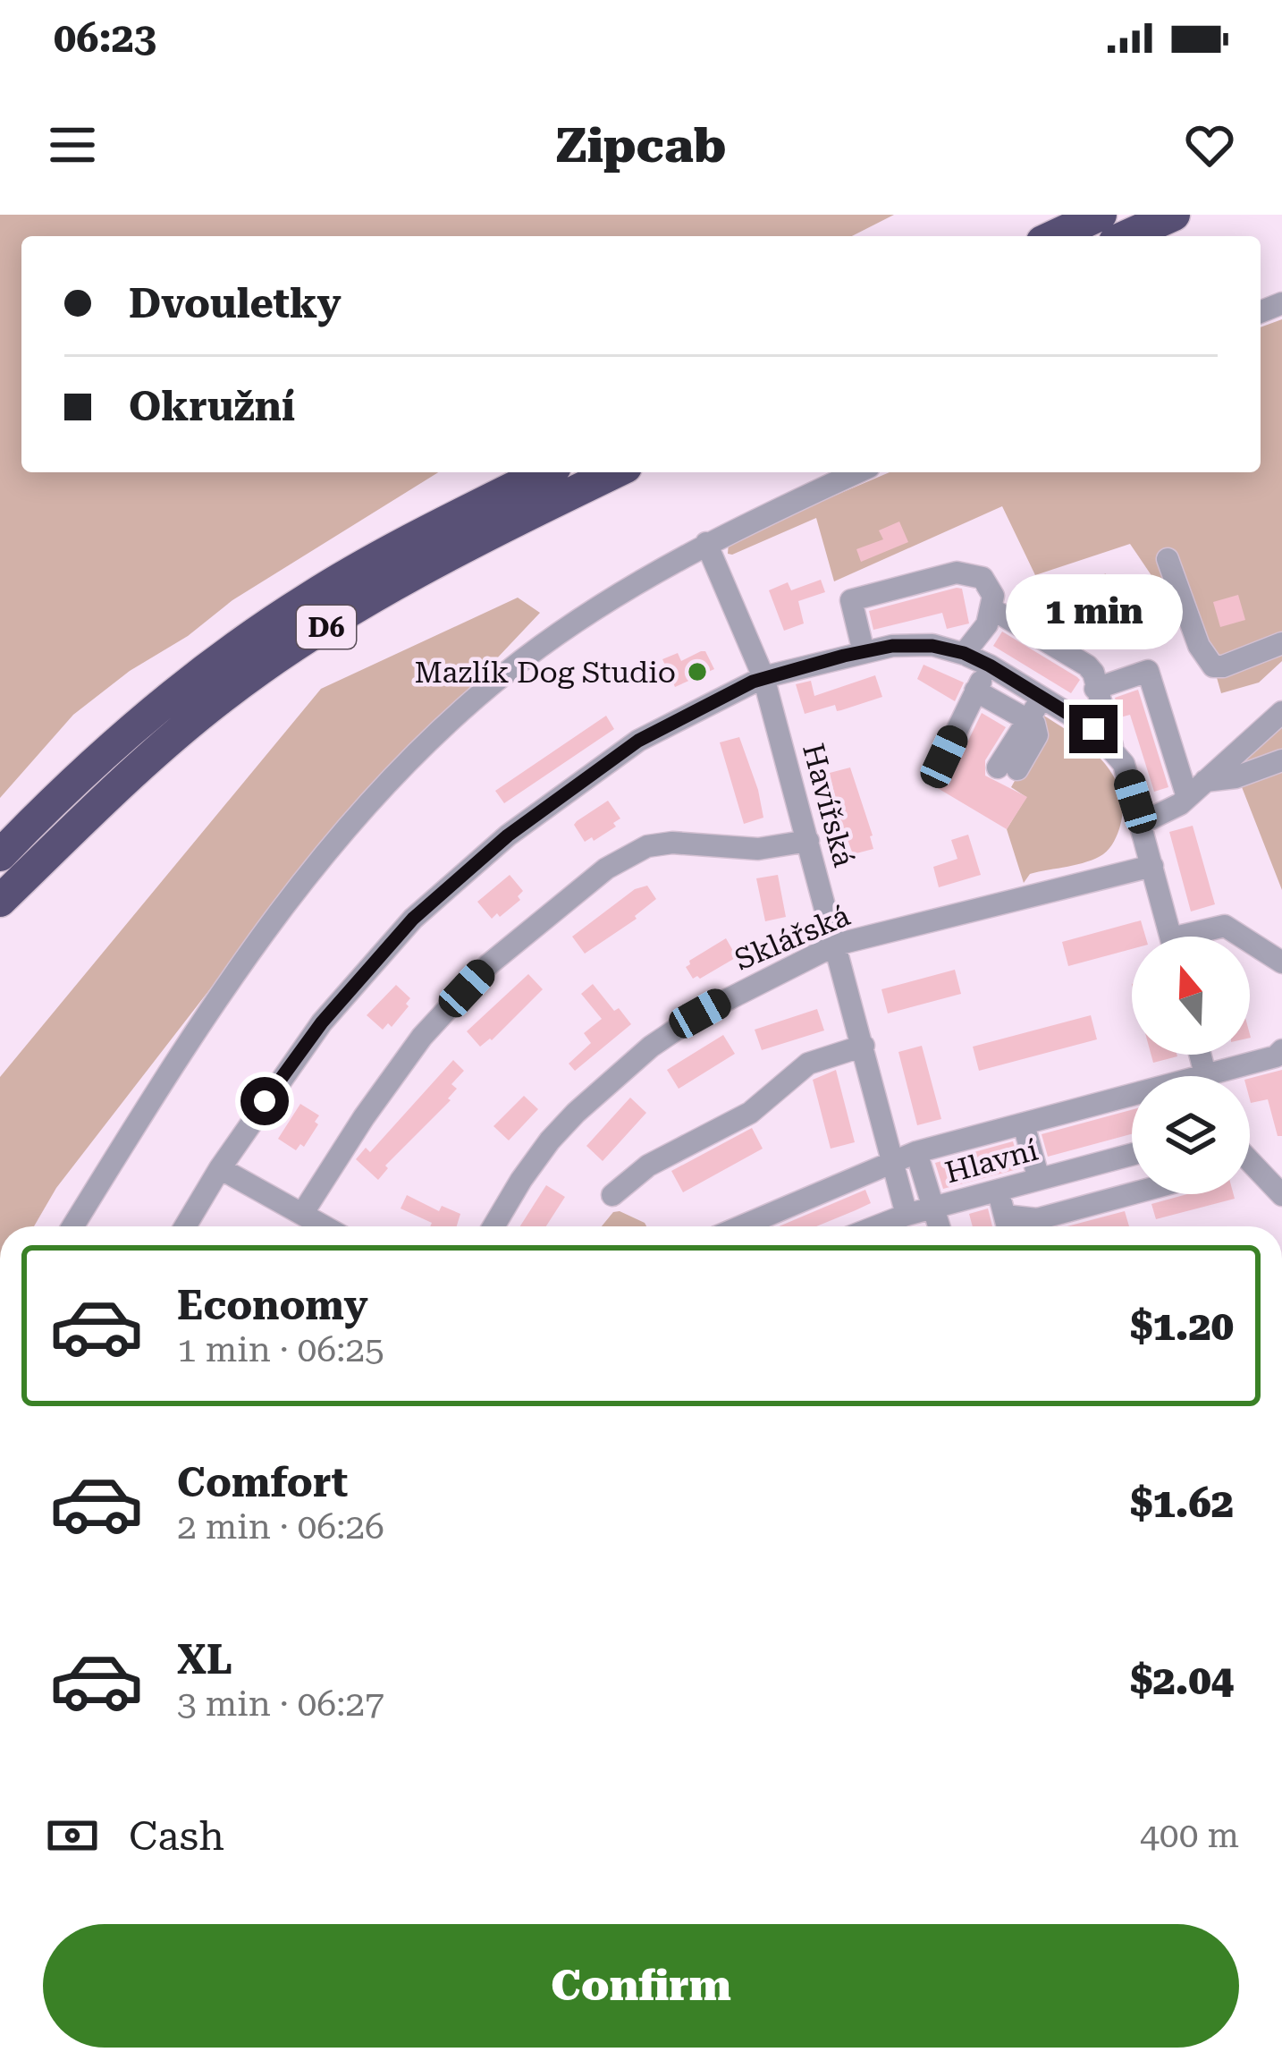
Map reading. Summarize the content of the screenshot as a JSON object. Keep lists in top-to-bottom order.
{
  "streets": {
    "highway": ["D6"],
    "street": ["Havířská", "Sklářská", "Hlavní"]
  },
  "crossings": [
    ["Havířská", "Sklářská"],
    ["Havířská", "Hlavní"]
  ],
  "places": ["Mazlík Dog Studio"],
  "north": "top",
  "page": {
    "status": "06:23",
    "header": "Zipcab",
    "banner": ["Dvouletky", "Okružní"],
    "bubble": "1 min",
    "list": [
      {
        "name": "Economy",
        "note": "1 min · 06:25",
        "value": "$1.20"
      },
      {
        "name": "Comfort",
        "note": "2 min · 06:26",
        "value": "$1.62"
      },
      {
        "name": "XL",
        "note": "3 min · 06:27",
        "value": "$2.04"
      }
    ],
    "pay": ["Cash", "400 m"],
    "buttons": "Confirm"
  }
}
